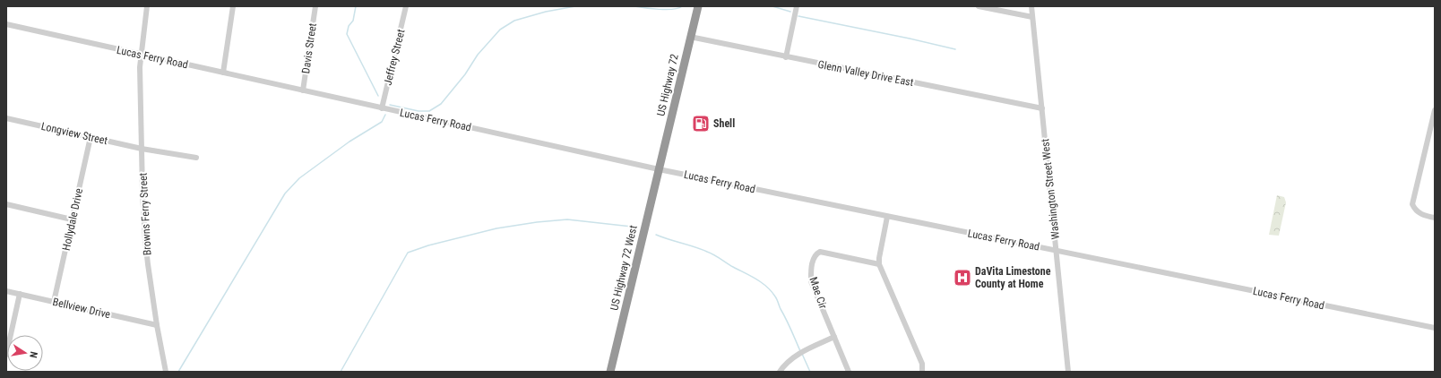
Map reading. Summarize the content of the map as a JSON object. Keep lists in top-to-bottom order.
{
  "streets": {
    "highway": ["US Highway 72", "US Highway 72 West"],
    "street": [
      "Davis Street",
      "Lucas Ferry Road",
      "Jeffrey Street",
      "Glenn Valley Drive East",
      "Longview Street",
      "Washington Street West",
      "Browns Ferry Street",
      "Hollydale Drive",
      "Mae Cir",
      "Bellview Drive"
    ]
  },
  "crossings": [
    ["Davis Street", "Lucas Ferry Road"],
    ["Lucas Ferry Road", "Jeffrey Street"],
    ["Lucas Ferry Road", "US Highway 72"],
    ["Lucas Ferry Road", "Washington Street West"],
    ["Lucas Ferry Road", "Browns Ferry Street"],
    ["Lucas Ferry Road", "US Highway 72 West"],
    ["Glenn Valley Drive East", "US Highway 72"],
    ["Glenn Valley Drive East", "Washington Street West"],
    ["US Highway 72", "US Highway 72 West"],
    ["Longview Street", "Browns Ferry Street"],
    ["Longview Street", "Hollydale Drive"],
    ["Browns Ferry Street", "Bellview Drive"],
    ["Hollydale Drive", "Bellview Drive"]
  ],
  "places": {
    "fuel station": ["Shell"],
    "hospital": ["DaVita Limestone County at Home"]
  },
  "north": "right"
}
